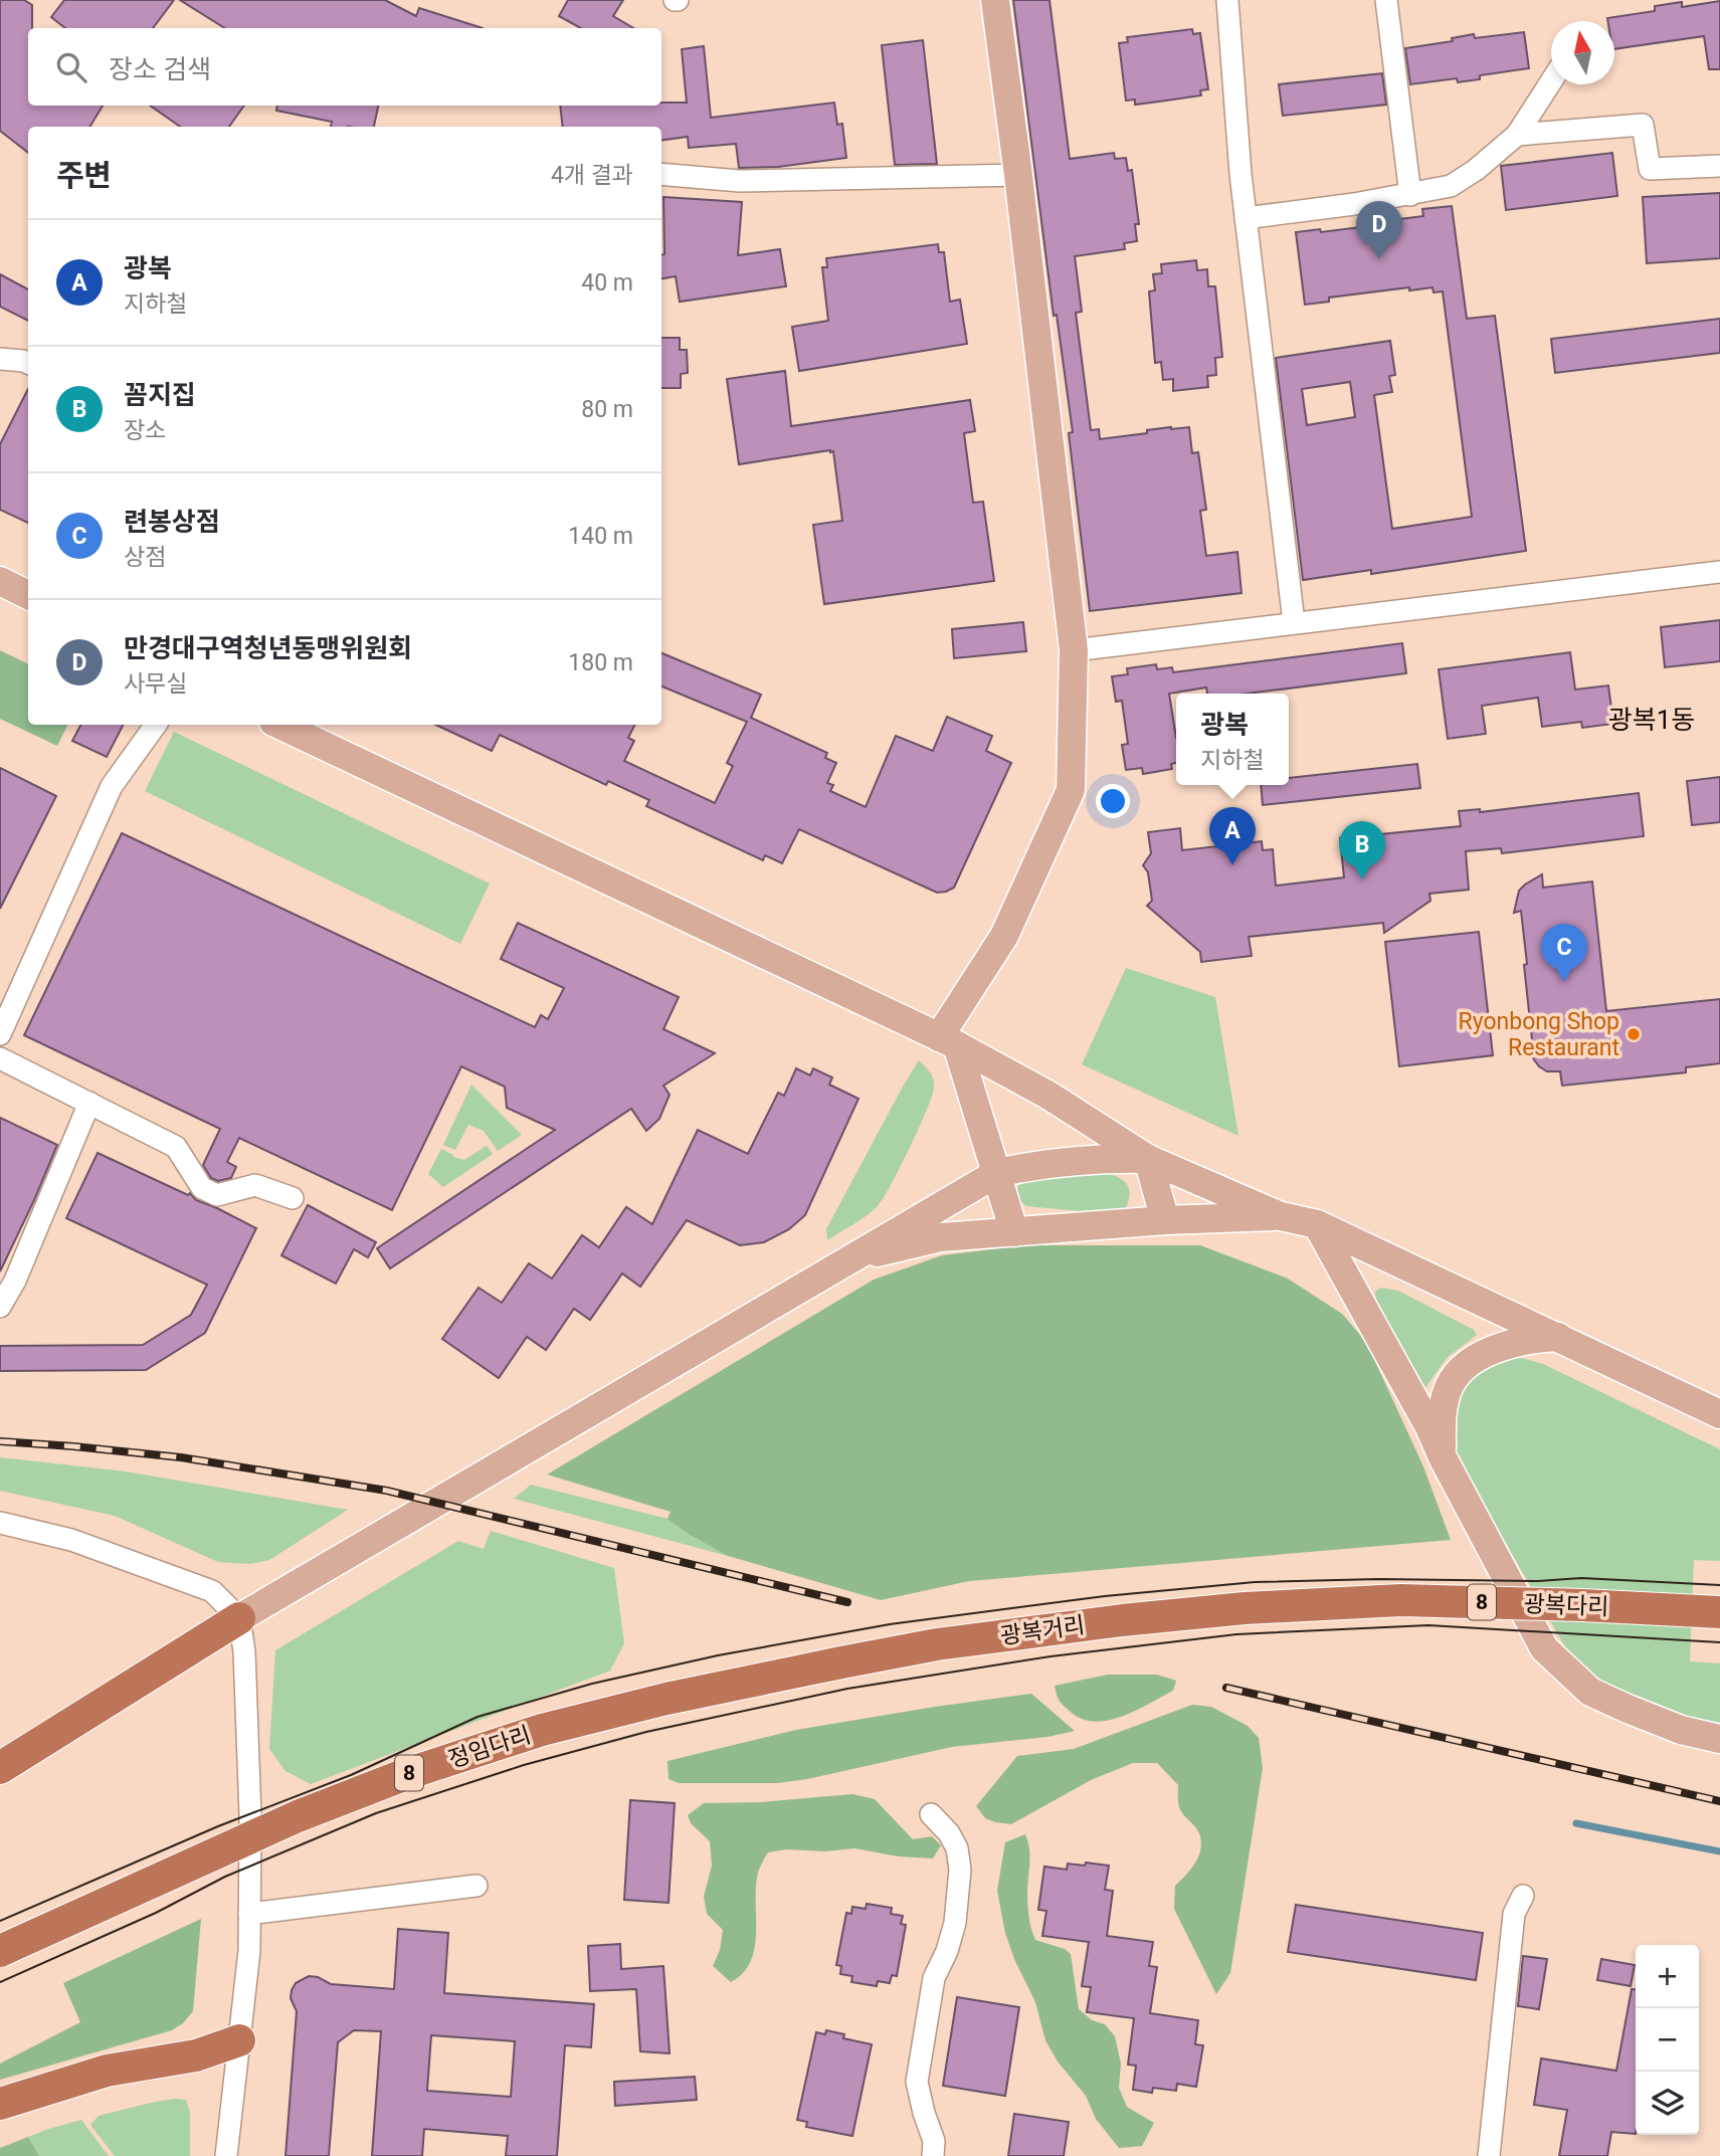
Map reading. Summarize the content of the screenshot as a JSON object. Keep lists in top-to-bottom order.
{
  "streets": {
    "highway": [
      "8",
      "광복다리",
      "광복거리",
      "정임다리"
    ]
  },
  "crossings": [
    ["광복다리", "광복거리"],
    ["광복거리", "정임다리"]
  ],
  "districts": ["광복1동"],
  "places": ["Ryonbong Shop Restaurant"],
  "north": "top",
  "page": {
    "search": "장소 검색",
    "heading": ["주변", "4개 결과"],
    "pins": [
      "D",
      "A",
      "B",
      "C"
    ],
    "list": [
      {
        "mark": "A",
        "name": "광복",
        "note": "지하철",
        "value": "40 m"
      },
      {
        "mark": "B",
        "name": "꼼지집",
        "note": "장소",
        "value": "80 m"
      },
      {
        "mark": "C",
        "name": "련봉상점",
        "note": "상점",
        "value": "140 m"
      },
      {
        "mark": "D",
        "name": "만경대구역청년동맹위원회",
        "note": "사무실",
        "value": "180 m"
      }
    ],
    "popup": ["광복", "지하철"],
    "map_buttons": ["+", "−"]
  }
}
